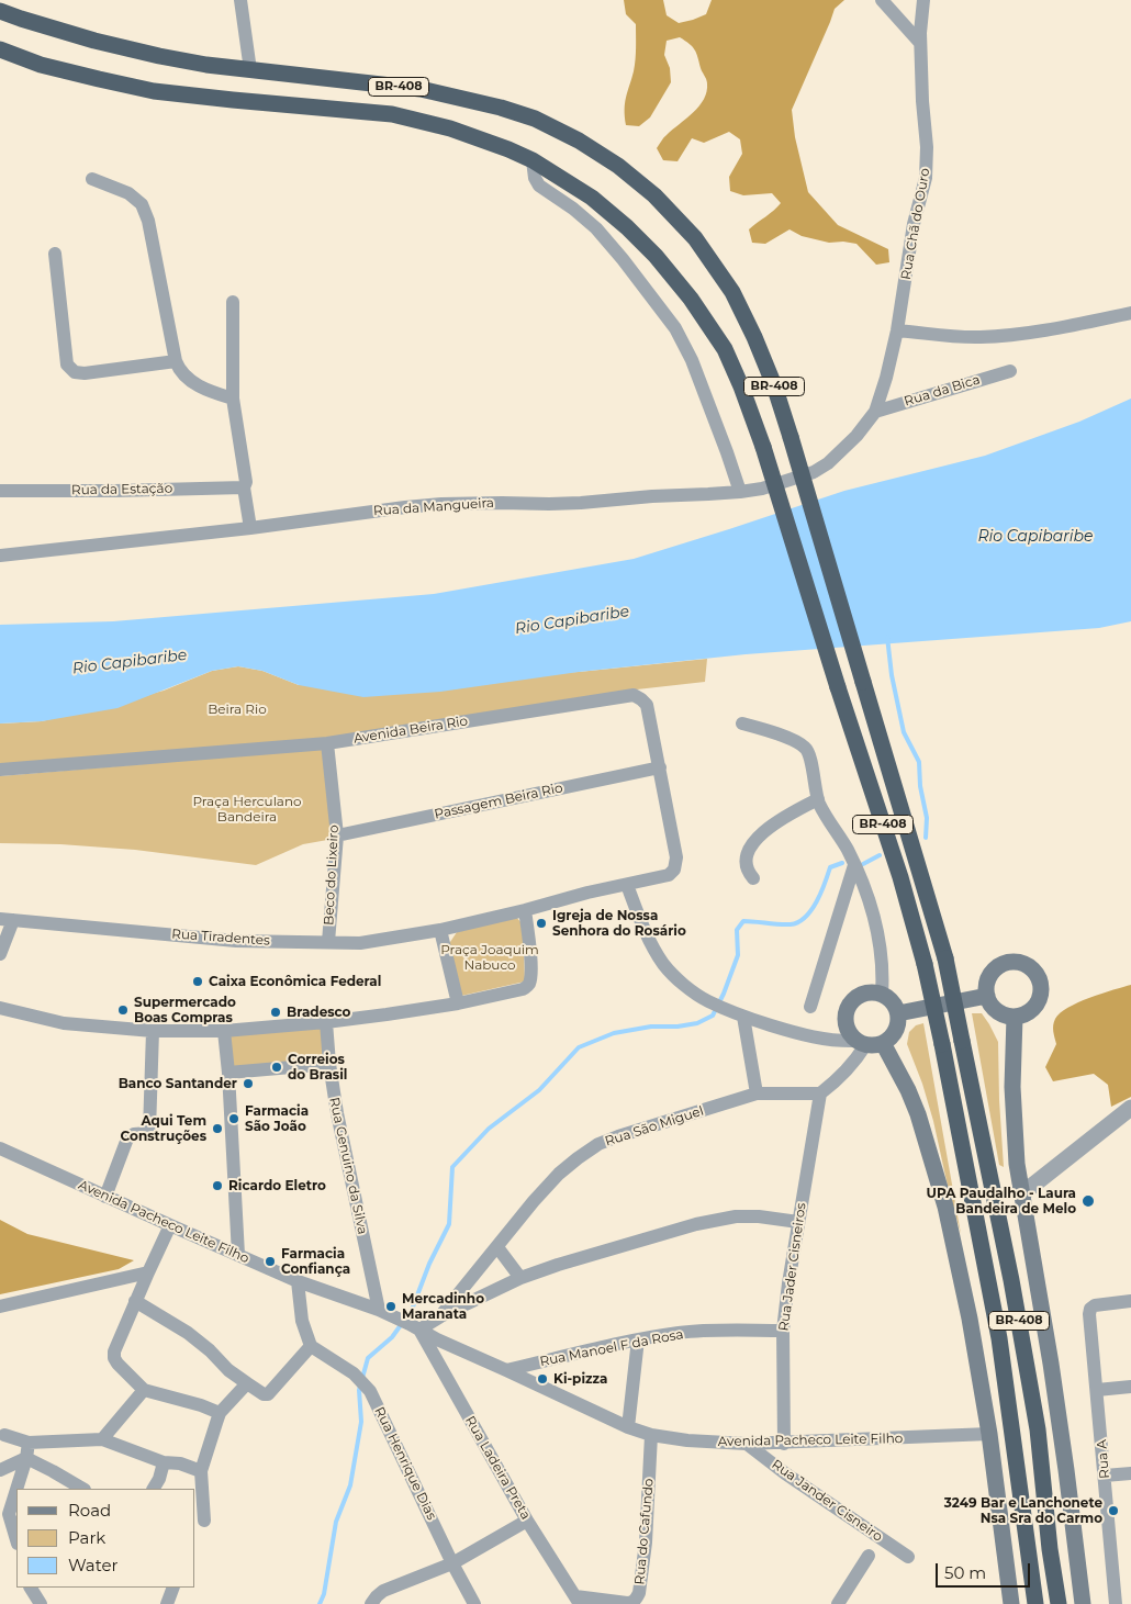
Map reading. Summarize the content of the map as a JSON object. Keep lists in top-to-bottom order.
{
  "streets": {
    "highway": ["BR-408"],
    "street": [
      "Rua Chã do Ouro",
      "Rua da Bica",
      "Rua da Estação",
      "Rua da Mangueira",
      "Avenida Beira Rio",
      "Passagem Beira Rio",
      "Beco do Lixeiro",
      "Rua Tiradentes",
      "Rua São Miguel",
      "Rua Genuino da Silva",
      "Avenida Pacheco Leite Filho",
      "Rua Jader Cisneiros",
      "Rua Manoel F da Rosa",
      "Rua A",
      "Rua Henrique Dias",
      "Rua Ladeira Preta",
      "Rua Jander Cisneiro",
      "Rua do Cafundo"
    ]
  },
  "crossings": [
    ["Rua Chã do Ouro", "Rua da Bica"],
    ["Rua Chã do Ouro", "Rua da Mangueira"],
    ["Rua da Bica", "Rua da Mangueira"],
    ["Avenida Beira Rio", "Passagem Beira Rio"],
    ["Avenida Beira Rio", "Beco do Lixeiro"],
    ["Passagem Beira Rio", "Beco do Lixeiro"],
    ["Beco do Lixeiro", "Rua Tiradentes"],
    ["Rua São Miguel", "Avenida Pacheco Leite Filho"],
    ["Rua São Miguel", "Rua Jader Cisneiros"],
    ["Rua São Miguel", "Rua Ladeira Preta"],
    ["Rua Genuino da Silva", "Avenida Pacheco Leite Filho"],
    ["Avenida Pacheco Leite Filho", "Rua Jader Cisneiros"],
    ["Avenida Pacheco Leite Filho", "Rua Manoel F da Rosa"],
    ["Avenida Pacheco Leite Filho", "Rua Ladeira Preta"],
    ["Avenida Pacheco Leite Filho", "Rua Jander Cisneiro"],
    ["Avenida Pacheco Leite Filho", "Rua do Cafundo"],
    ["Rua Jader Cisneiros", "Rua Manoel F da Rosa"],
    ["Rua Ladeira Preta", "Rua do Cafundo"]
  ],
  "water": ["Rio Capibaribe"],
  "parks": ["Beira Rio", "Praça Herculano Bandeira", "Praça Joaquim Nabuco"],
  "places": [
    "Igreja de Nossa Senhora do Rosário",
    "Caixa Econômica Federal",
    "Supermercado Boas Compras",
    "Bradesco",
    "Correios do Brasil",
    "Banco Santander",
    "Farmacia São João",
    "Aqui Tem Construções",
    "Ricardo Eletro",
    "UPA Paudalho - Laura Bandeira de Melo",
    "Farmacia Confiança",
    "Mercadinho Maranata",
    "Ki-pizza",
    "3249 Bar e Lanchonete Nsa Sra do Carmo"
  ],
  "legend": ["Road", "Park", "Water"],
  "scale_bar": "50 m"
}
